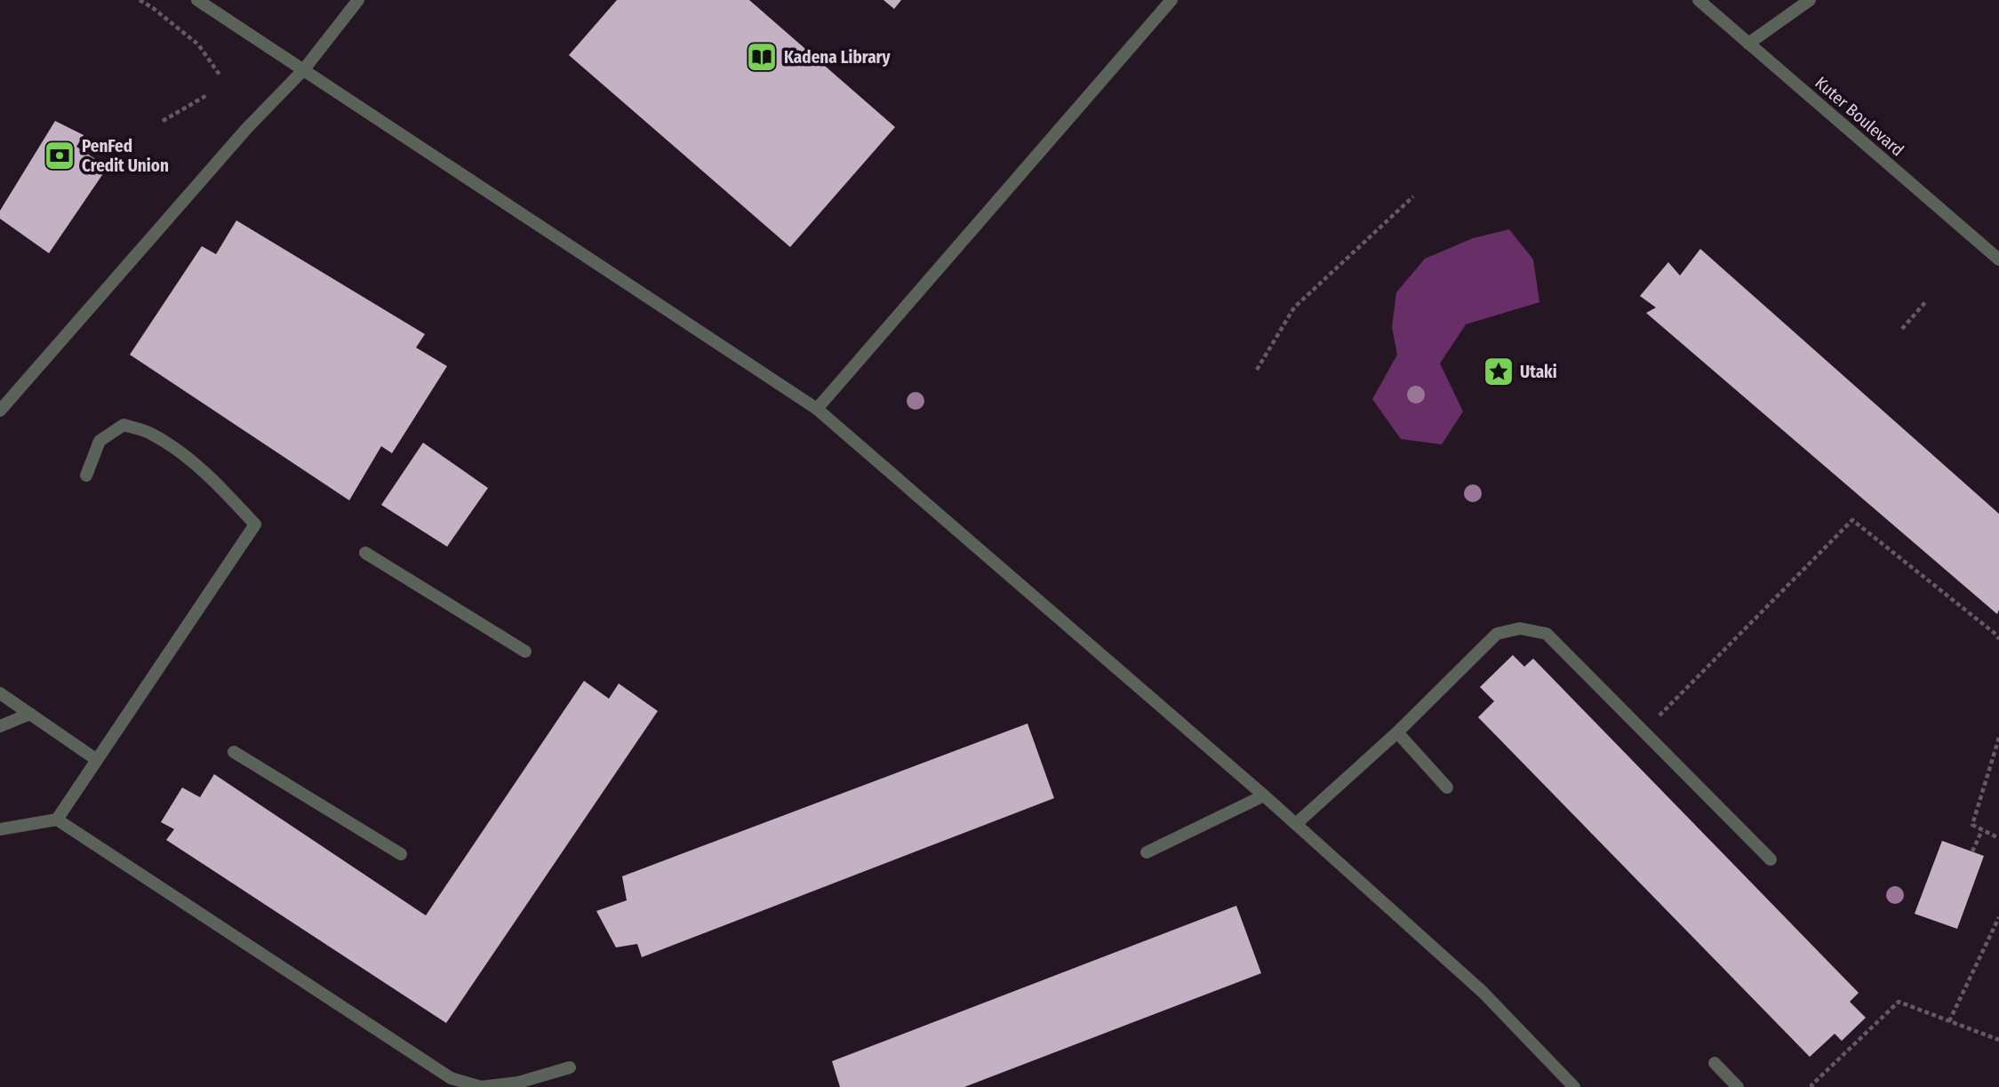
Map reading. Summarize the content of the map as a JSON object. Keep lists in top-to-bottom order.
{
  "streets": {
    "street": ["Kuter Boulevard"]
  },
  "places": {
    "library": ["Kadena Library"],
    "bank": ["PenFed Credit Union"],
    "place": ["Utaki"]
  }
}
